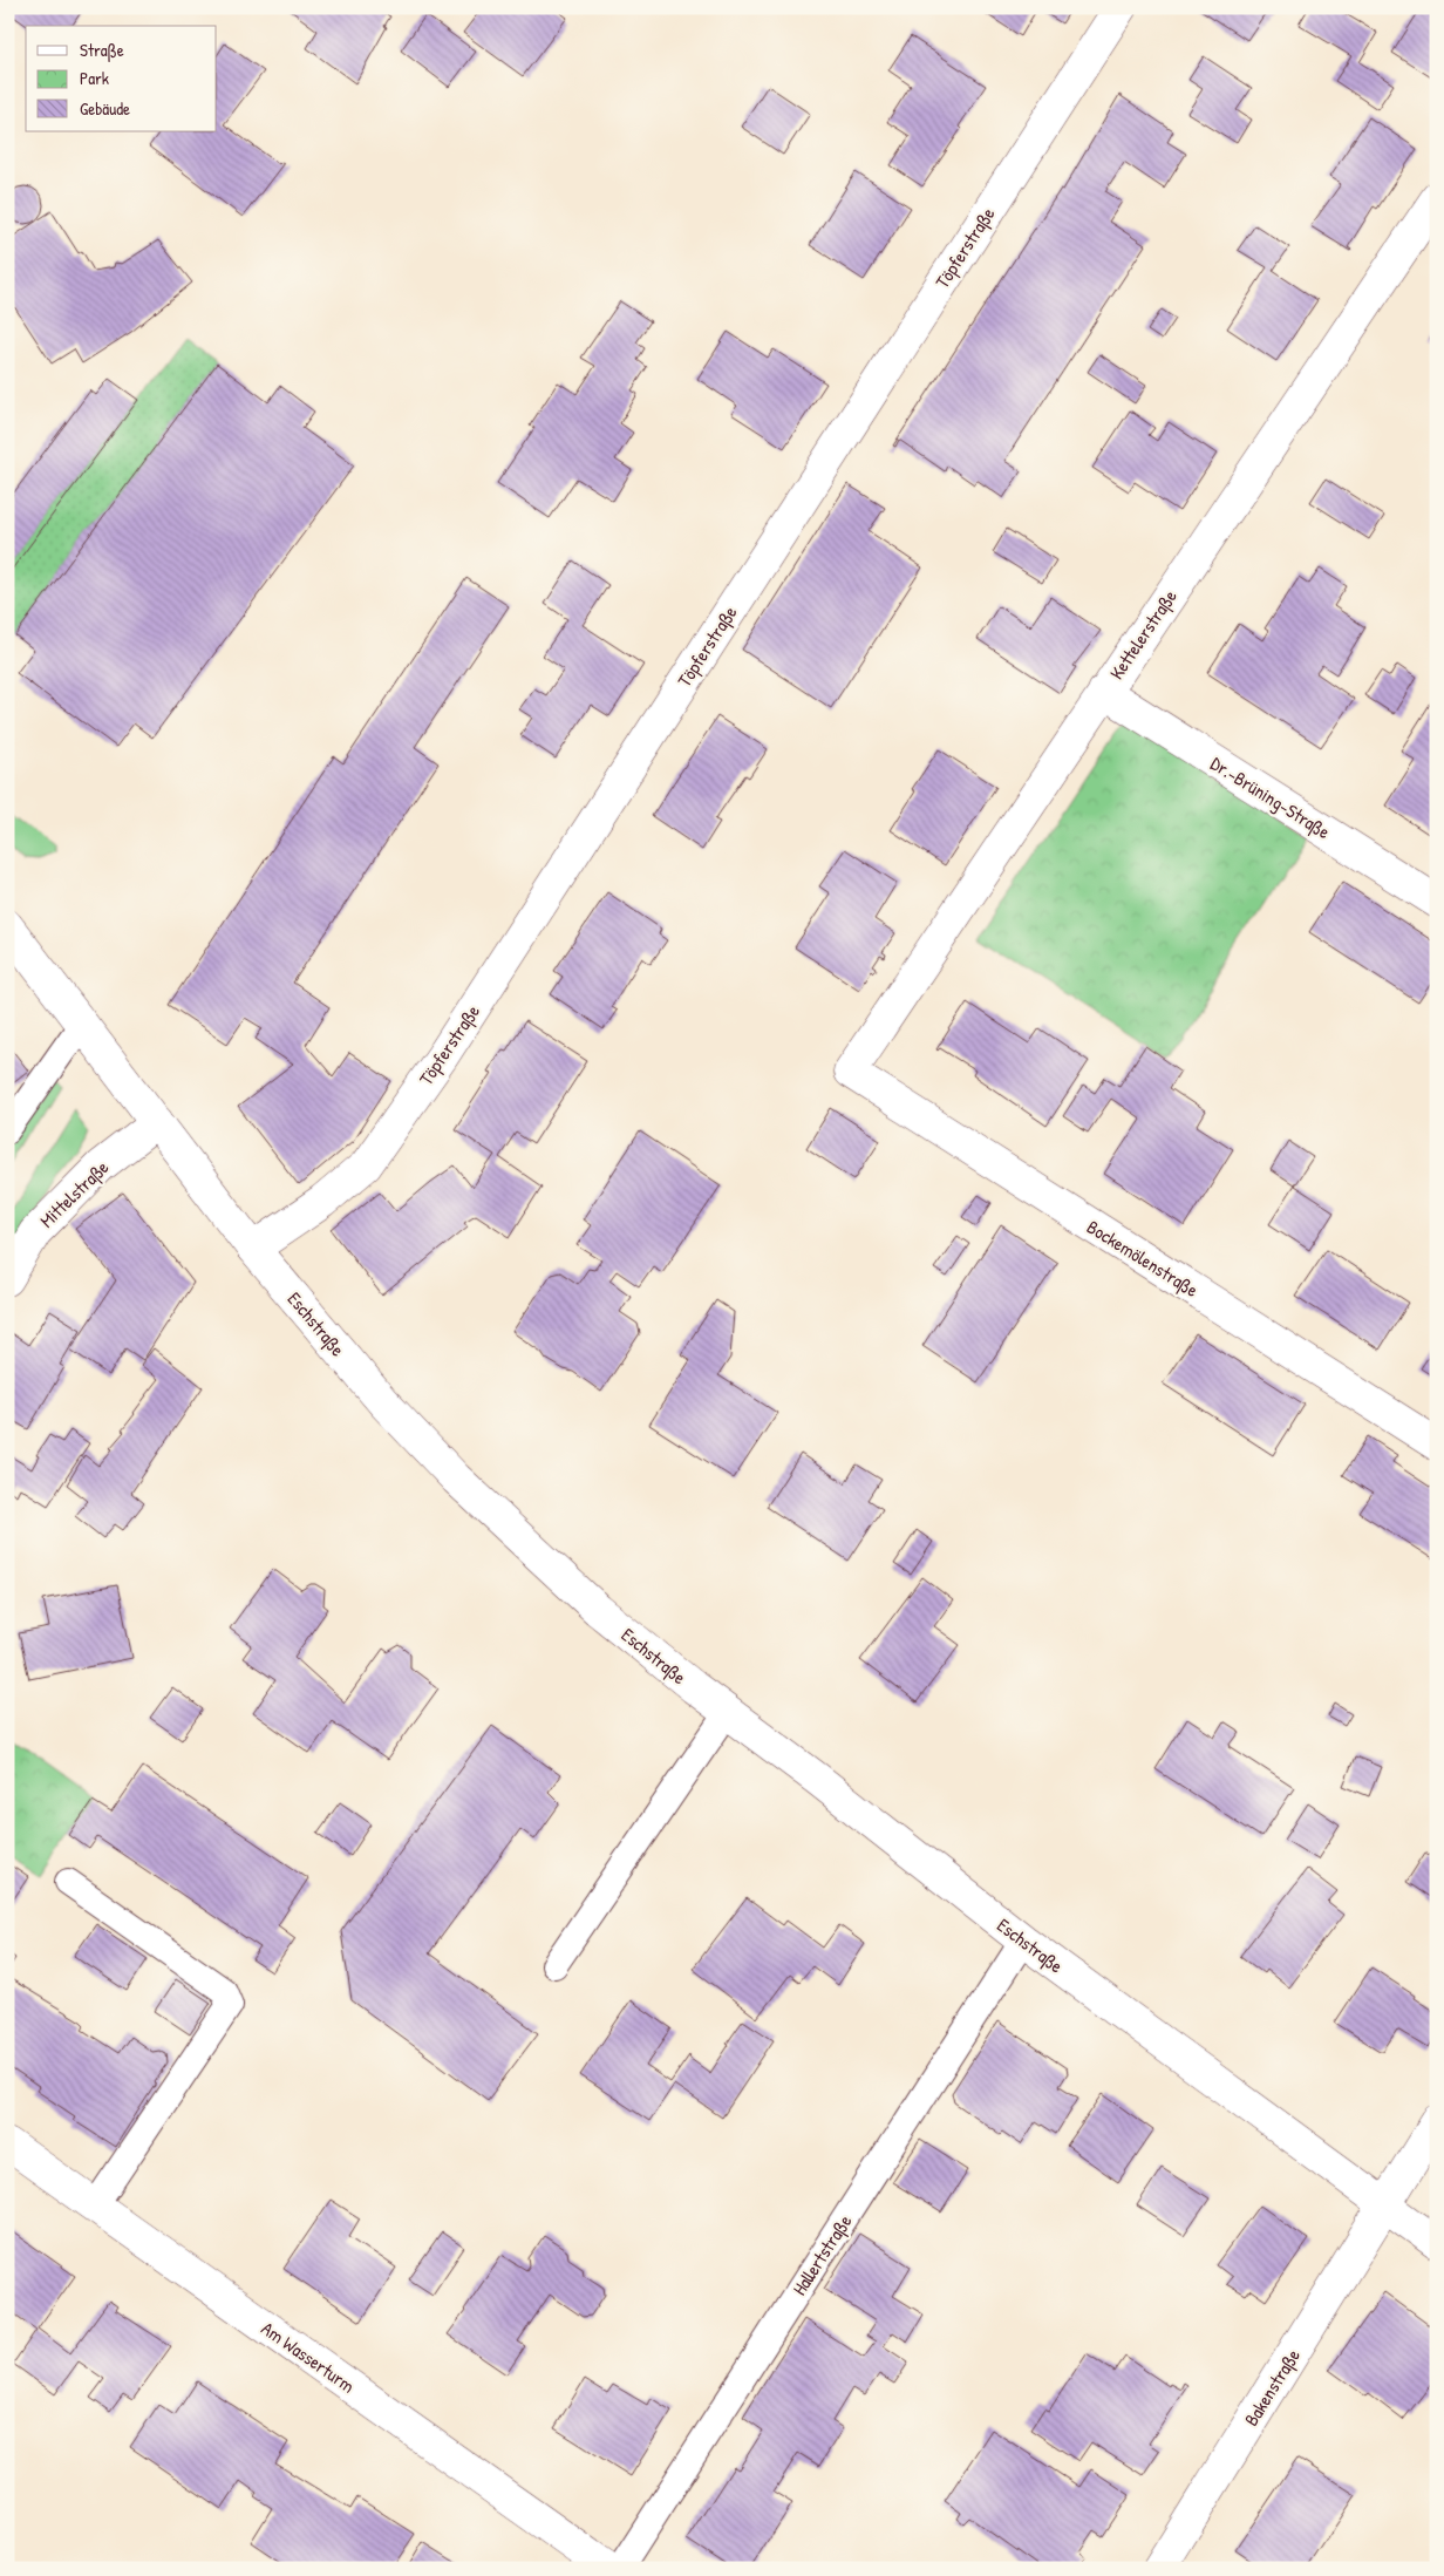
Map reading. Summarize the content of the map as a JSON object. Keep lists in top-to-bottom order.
{
  "streets": {
    "street": [
      "Töpferstraße",
      "Kettelerstraße",
      "Dr.-Brüning-Straße",
      "Mittelstraße",
      "Bockemölenstraße",
      "Eschstraße",
      "Am Wasserturm",
      "Bakenstraße"
    ],
    "lane": ["Hallertstraße"]
  },
  "crossings": [
    ["Töpferstraße", "Eschstraße"],
    ["Kettelerstraße", "Dr.-Brüning-Straße"],
    ["Kettelerstraße", "Bockemölenstraße"],
    ["Mittelstraße", "Eschstraße"],
    ["Eschstraße", "Hallertstraße"],
    ["Eschstraße", "Bakenstraße"]
  ],
  "legend": ["Straße", "Park", "Gebäude"]
}
